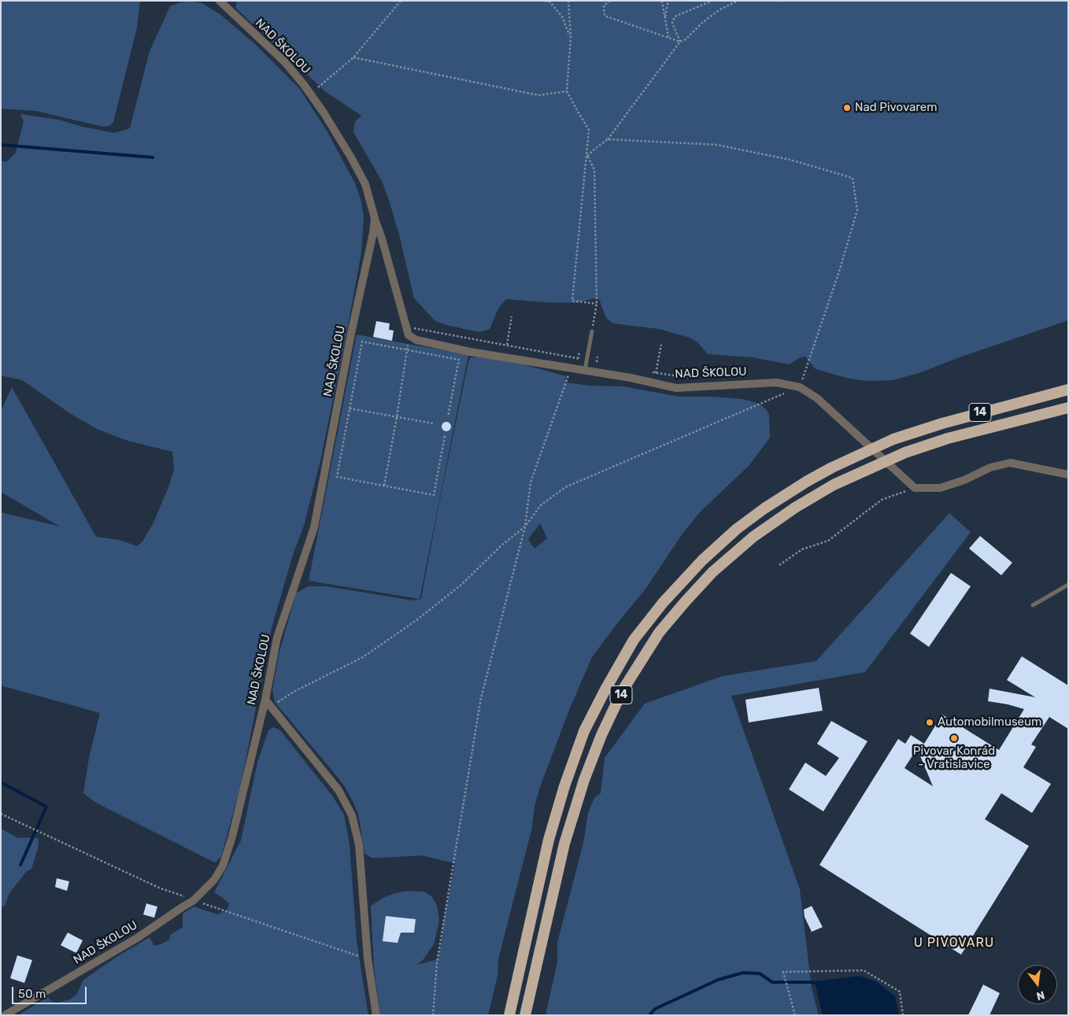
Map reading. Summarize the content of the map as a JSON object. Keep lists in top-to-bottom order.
{
  "streets": {
    "highway": ["14"],
    "street": ["NAD ŠKOLOU"]
  },
  "districts": ["U PIVOVARU"],
  "places": ["Nad Pivovarem", "Automobilmuseum", "Pivovar Konrád - Vratislavice"],
  "scale_bar": "50 m",
  "north": "bottom"
}
